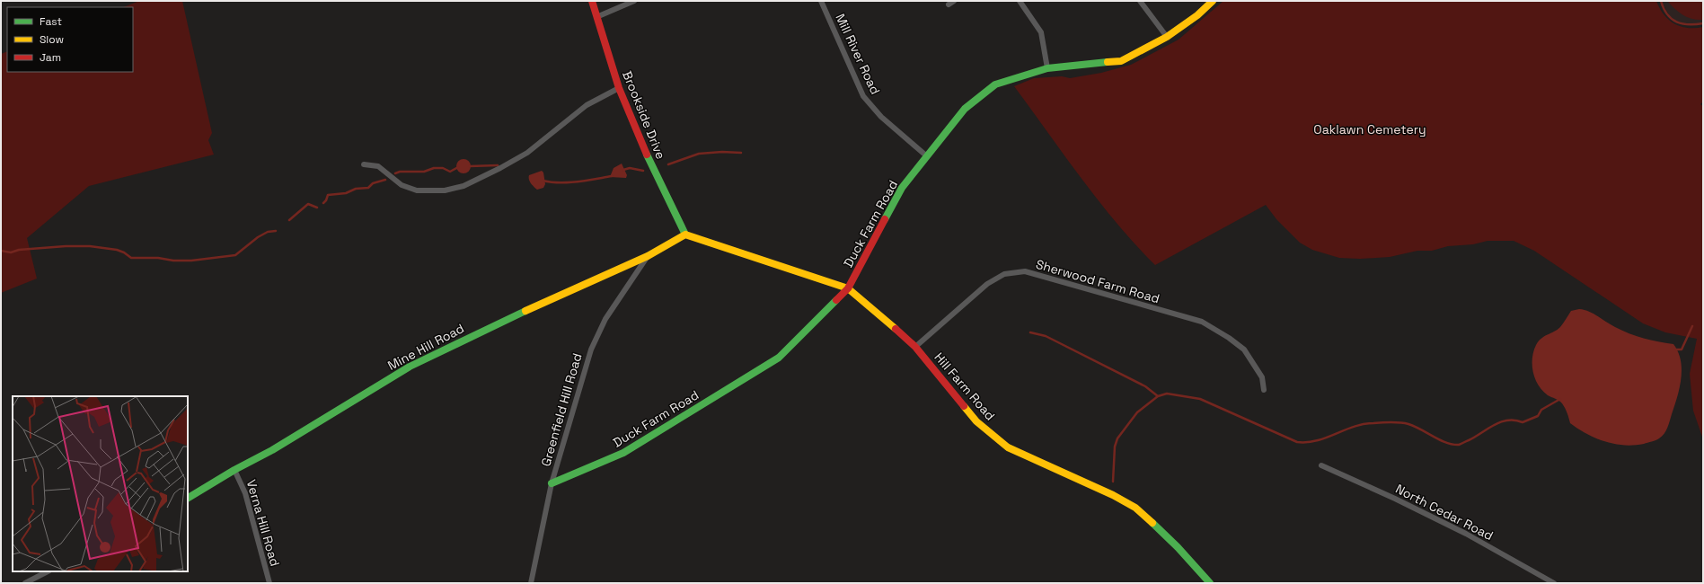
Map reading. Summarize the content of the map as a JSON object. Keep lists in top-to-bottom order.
{
  "streets": {
    "street": [
      "Mill River Road",
      "Brookside Drive",
      "Duck Farm Road",
      "Sherwood Farm Road",
      "Mine Hill Road",
      "Hill Farm Road",
      "Greenfield Hill Road",
      "North Cedar Road",
      "Verna Hill Road"
    ]
  },
  "crossings": [
    ["Mill River Road", "Duck Farm Road"],
    ["Brookside Drive", "Mine Hill Road"],
    ["Brookside Drive", "Hill Farm Road"],
    ["Duck Farm Road", "Hill Farm Road"],
    ["Duck Farm Road", "Greenfield Hill Road"],
    ["Sherwood Farm Road", "Hill Farm Road"],
    ["Mine Hill Road", "Hill Farm Road"],
    ["Mine Hill Road", "Greenfield Hill Road"],
    ["Mine Hill Road", "Verna Hill Road"]
  ],
  "parks": ["Oaklawn Cemetery"],
  "legend": ["Fast", "Slow", "Jam"]
}
